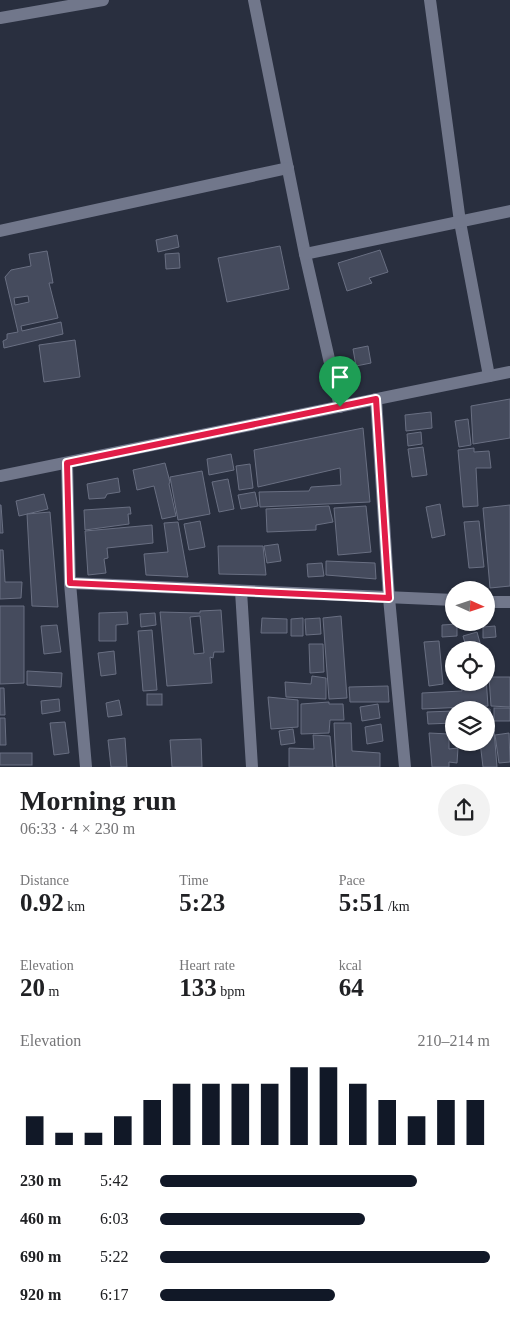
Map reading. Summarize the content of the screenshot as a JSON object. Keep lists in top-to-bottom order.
{
  "north": "right",
  "page": {
    "heading": ["Morning run", "06:33 · 4 × 230 m"],
    "stats": [
      ["Distance", "0.92 km"],
      ["Time", "5:23"],
      ["Pace", "5:51 /km"],
      ["Elevation", "20 m"],
      ["Heart rate", "133 bpm"],
      ["kcal", "64"]
    ],
    "chart": ["Elevation", "210–214 m"],
    "list": [
      {
        "name": "230 m",
        "note": "5:42"
      },
      {
        "name": "460 m",
        "note": "6:03"
      },
      {
        "name": "690 m",
        "note": "5:22"
      },
      {
        "name": "920 m",
        "note": "6:17"
      }
    ]
  }
}
